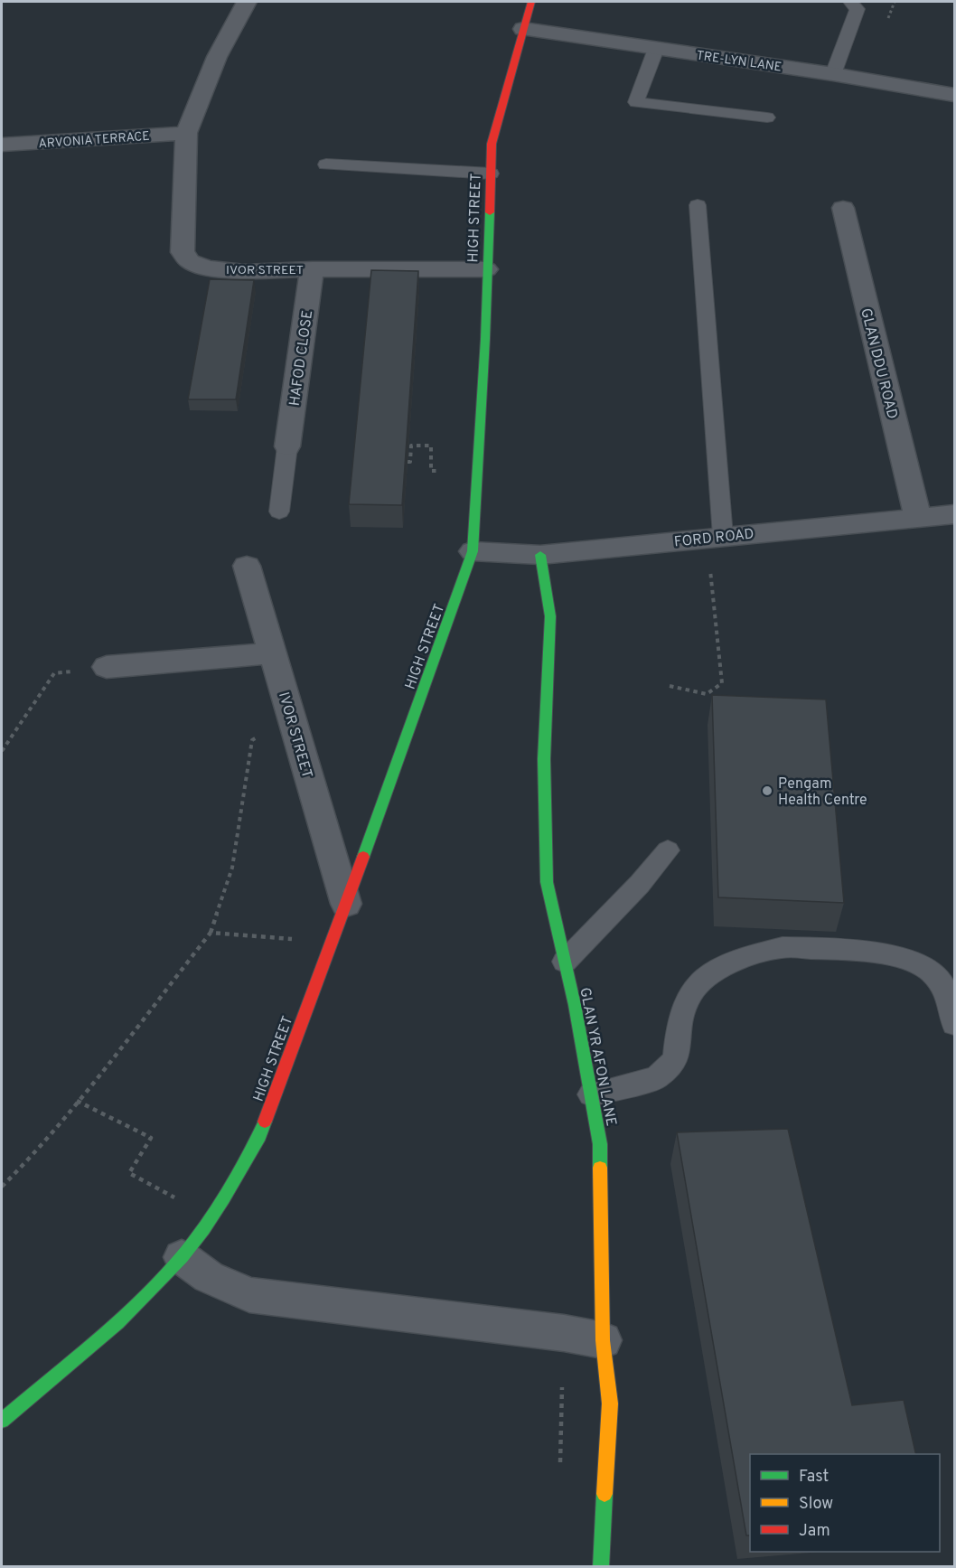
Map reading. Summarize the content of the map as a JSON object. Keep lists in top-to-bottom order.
{
  "streets": {
    "main road": ["HIGH STREET", "GLAN YR AFON LANE"],
    "street": [
      "TRE-LYN LANE",
      "ARVONIA TERRACE",
      "IVOR STREET",
      "HAFOD CLOSE",
      "GLAN DDU ROAD",
      "FORD ROAD"
    ]
  },
  "crossings": [
    ["TRE-LYN LANE", "HIGH STREET"],
    ["ARVONIA TERRACE", "IVOR STREET"],
    ["HIGH STREET", "IVOR STREET"],
    ["HIGH STREET", "FORD ROAD"],
    ["IVOR STREET", "HAFOD CLOSE"],
    ["GLAN DDU ROAD", "FORD ROAD"],
    ["FORD ROAD", "GLAN YR AFON LANE"]
  ],
  "places": ["Pengam Health Centre"],
  "legend": ["Fast", "Slow", "Jam"]
}
